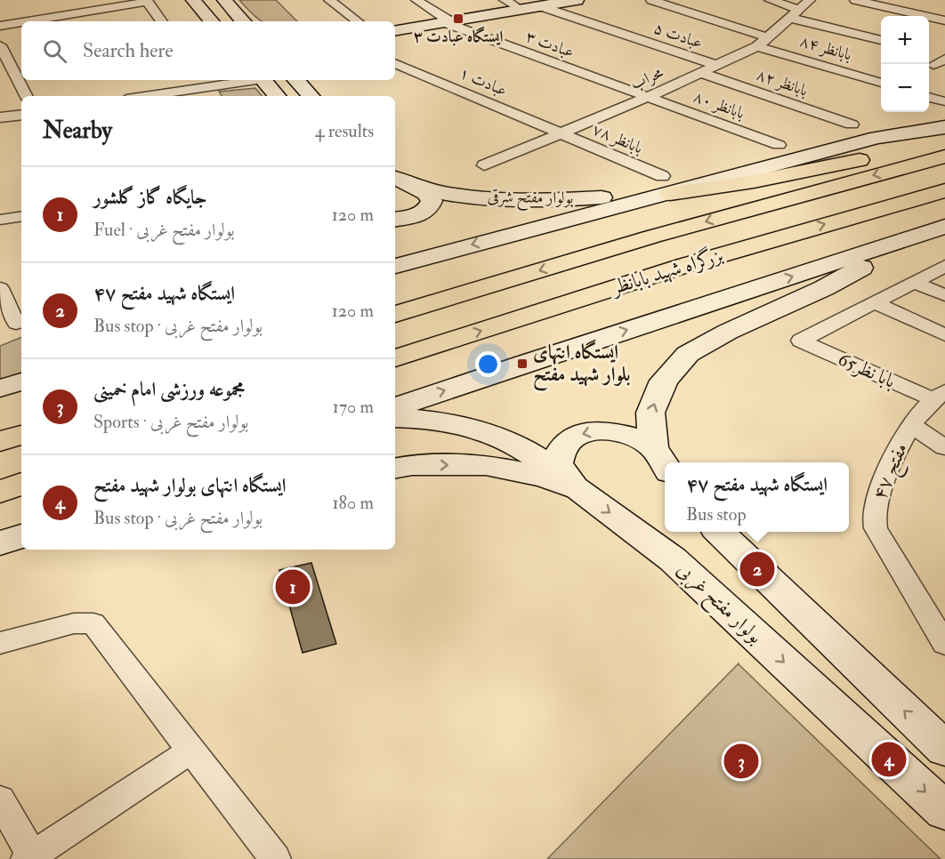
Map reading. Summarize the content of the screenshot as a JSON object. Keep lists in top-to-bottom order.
{
  "streets": {
    "highway": ["بزرگراه شهید بابانظر"],
    "main road": ["بولوار مفتح شرقی", "بولوار مفتح غربی"],
    "street": [
      "عبادت ۵",
      "عبادت ۳",
      "بابانظر ۸۴",
      "محراب",
      "عبادت ۱",
      "بابانظر ۸۲",
      "بابانظر ۸۰",
      "بابانظر ۷۸",
      "بابا نظر65",
      "مفتح ۴۷"
    ]
  },
  "crossings": [
    ["عبادت ۵", "محراب"],
    ["عبادت ۳", "محراب"],
    ["عبادت ۳", "بابانظر ۸۰"],
    ["بابانظر ۸۴", "محراب"],
    ["محراب", "عبادت ۱"],
    ["محراب", "بابانظر ۸۲"],
    ["محراب", "بابانظر ۸۰"],
    ["محراب", "بابانظر ۷۸"],
    ["عبادت ۱", "بابانظر ۷۸"],
    ["بابانظر ۷۸", "بولوار مفتح شرقی"],
    ["بابا نظر65", "مفتح ۴۷"]
  ],
  "places": {
    "transit": ["ایستگاه عبادت ۳", "ایستگاه انتهای بلوار شهید مفتح"]
  },
  "page": {
    "map_buttons": ["+", "−"],
    "search": "Search here",
    "heading": ["Nearby", "4 results"],
    "list": [
      {
        "mark": "1",
        "name": "جایگاه گاز گلشور",
        "note": "Fuel · بولوار مفتح غربی",
        "value": "120 m"
      },
      {
        "mark": "2",
        "name": "ایستگاه شهید مفتح ۴۷",
        "note": "Bus stop · بولوار مفتح غربی",
        "value": "120 m"
      },
      {
        "mark": "3",
        "name": "مجموعه ورزشی امام خمینی",
        "note": "Sports · بولوار مفتح غربی",
        "value": "170 m"
      },
      {
        "mark": "4",
        "name": "ایستگاه انتهای بولوار شهید مفتح",
        "note": "Bus stop · بولوار مفتح غربی",
        "value": "180 m"
      }
    ],
    "popup": ["ایستگاه شهید مفتح ۴۷", "Bus stop"],
    "pins": [
      "2",
      "1",
      "4",
      "3"
    ]
  }
}
